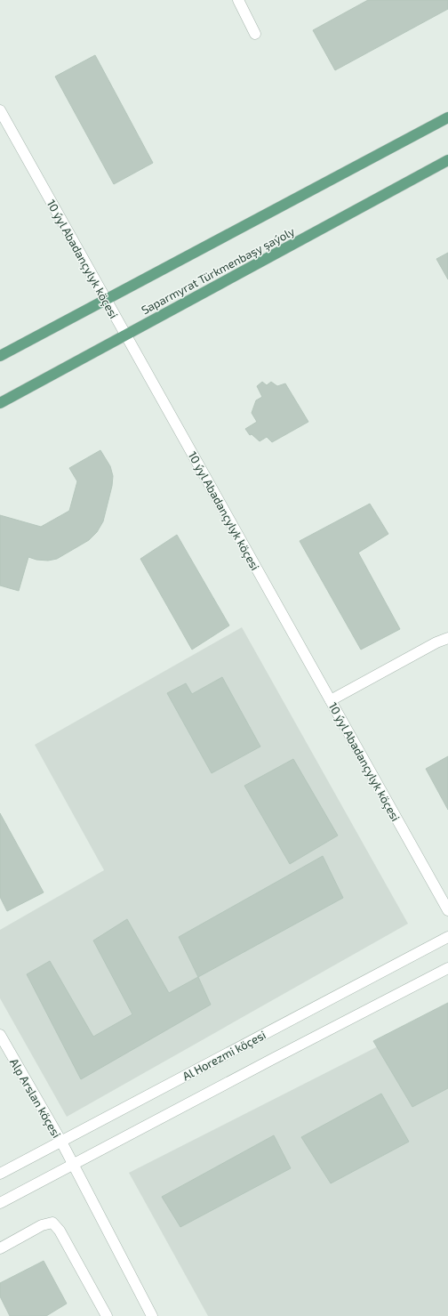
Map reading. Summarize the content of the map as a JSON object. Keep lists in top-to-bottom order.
{
  "streets": {
    "main road": ["Saparmyrat Türkmenbaşy şaýoly"],
    "street": ["10 ýyl Abadançylyk köçesi", "Al Horezmi köçesi", "Alp Arslan köçesi"]
  },
  "crossings": [
    ["10 ýyl Abadançylyk köçesi", "Saparmyrat Türkmenbaşy şaýoly"],
    ["Al Horezmi köçesi", "Alp Arslan köçesi"]
  ]
}
